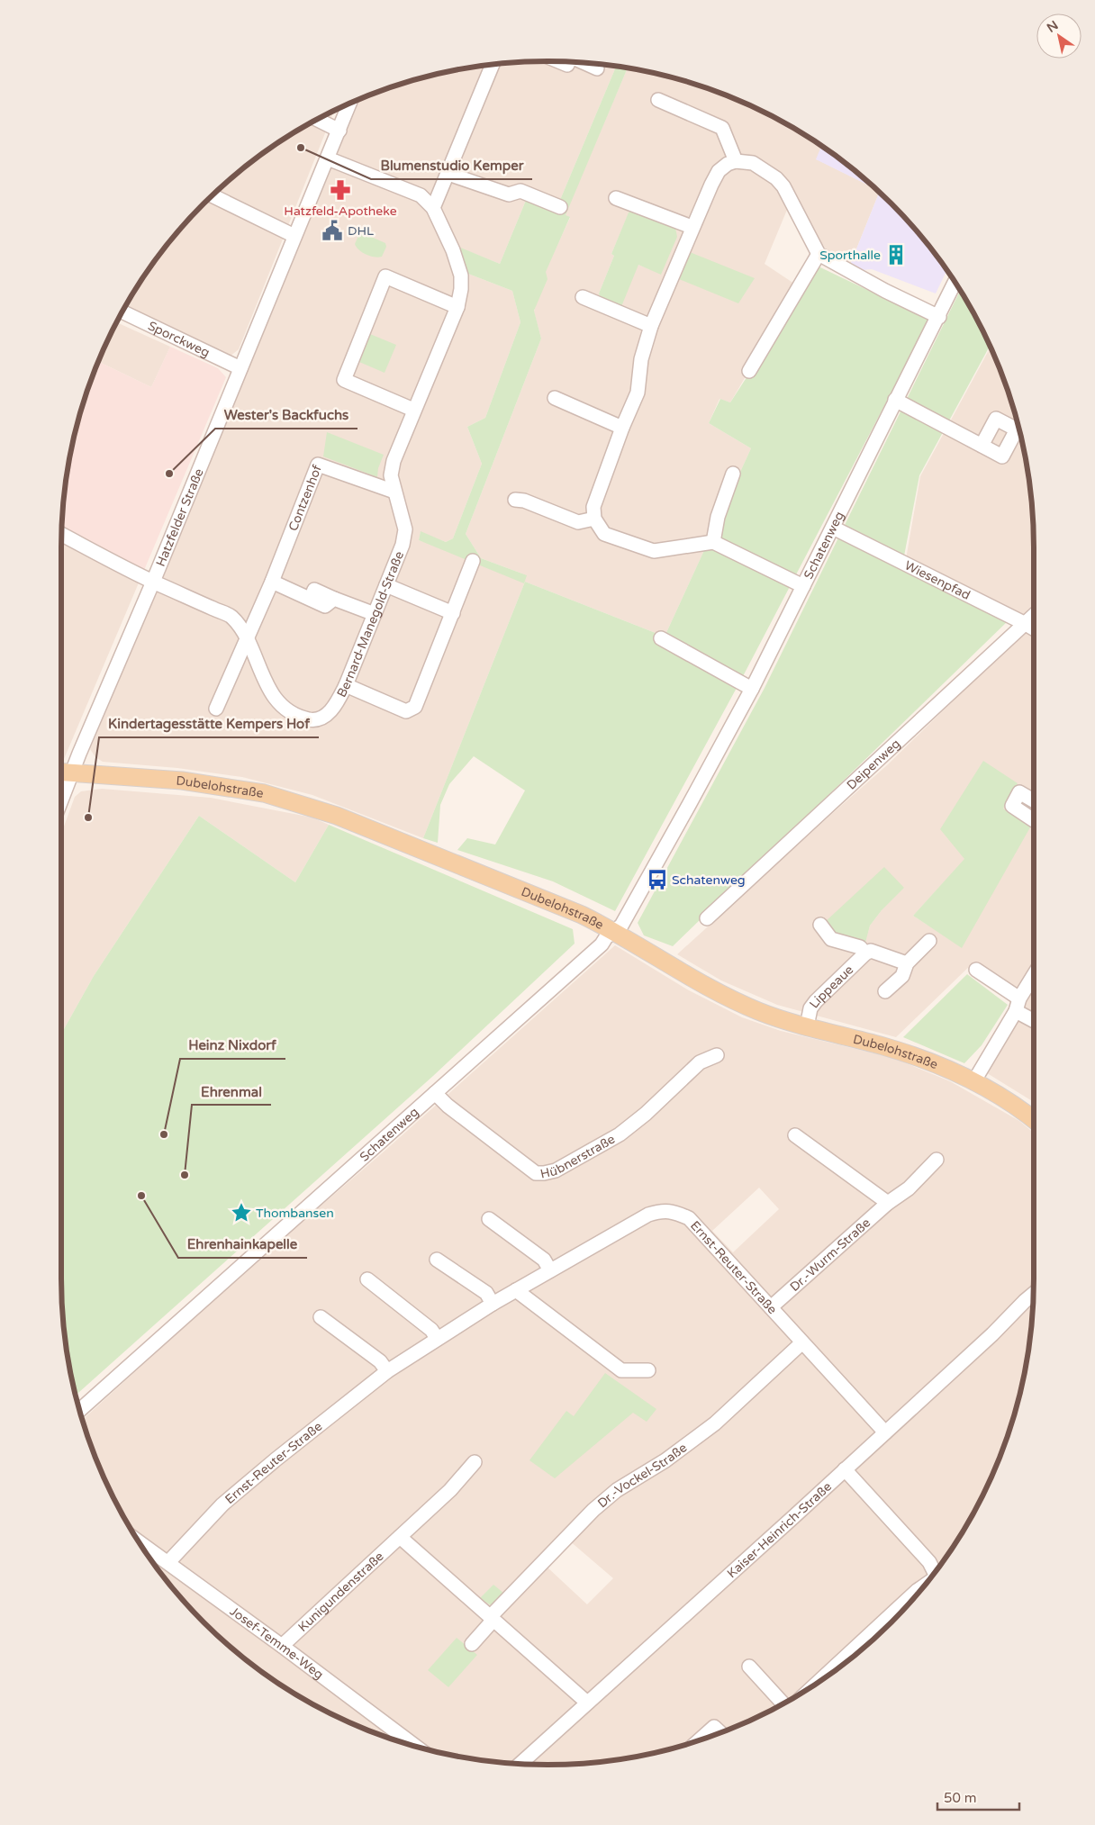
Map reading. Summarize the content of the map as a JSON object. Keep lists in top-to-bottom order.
{
  "streets": {
    "main road": ["Dubelohstraße"],
    "street": [
      "Sporckweg",
      "Contzenhof",
      "Hatzfelder Straße",
      "Schatenweg",
      "Wiesenpfad",
      "Bernard-Manegold-Straße",
      "Deipenweg",
      "Lippeaue",
      "Hübnerstraße",
      "Dr.-Wurm-Straße",
      "Ernst-Reuter-Straße",
      "Dr.-Vockel-Straße",
      "Kaiser-Heinrich-Straße",
      "Kunigundenstraße",
      "Josef-Temme-Weg"
    ]
  },
  "crossings": [
    ["Sporckweg", "Hatzfelder Straße"],
    ["Contzenhof", "Bernard-Manegold-Straße"],
    ["Hatzfelder Straße", "Bernard-Manegold-Straße"],
    ["Hatzfelder Straße", "Dubelohstraße"],
    ["Schatenweg", "Wiesenpfad"],
    ["Schatenweg", "Dubelohstraße"],
    ["Schatenweg", "Hübnerstraße"],
    ["Wiesenpfad", "Deipenweg"],
    ["Dubelohstraße", "Lippeaue"],
    ["Dr.-Wurm-Straße", "Ernst-Reuter-Straße"],
    ["Ernst-Reuter-Straße", "Dr.-Vockel-Straße"],
    ["Ernst-Reuter-Straße", "Kaiser-Heinrich-Straße"],
    ["Ernst-Reuter-Straße", "Josef-Temme-Weg"],
    ["Kunigundenstraße", "Josef-Temme-Weg"]
  ],
  "places": {
    "other": [
      "Blumenstudio Kemper",
      "Wester's Backfuchs",
      "Kindertagesstätte Kempers Hof",
      "Heinz Nixdorf",
      "Ehrenmal",
      "Ehrenhainkapelle"
    ],
    "pharmacy": ["Hatzfeld-Apotheke"],
    "public building": ["DHL"],
    "building": ["Sporthalle"],
    "bus stop": ["Schatenweg"],
    "place": ["Thombansen"]
  },
  "scale_bar": "50 m",
  "north": "top left"
}
